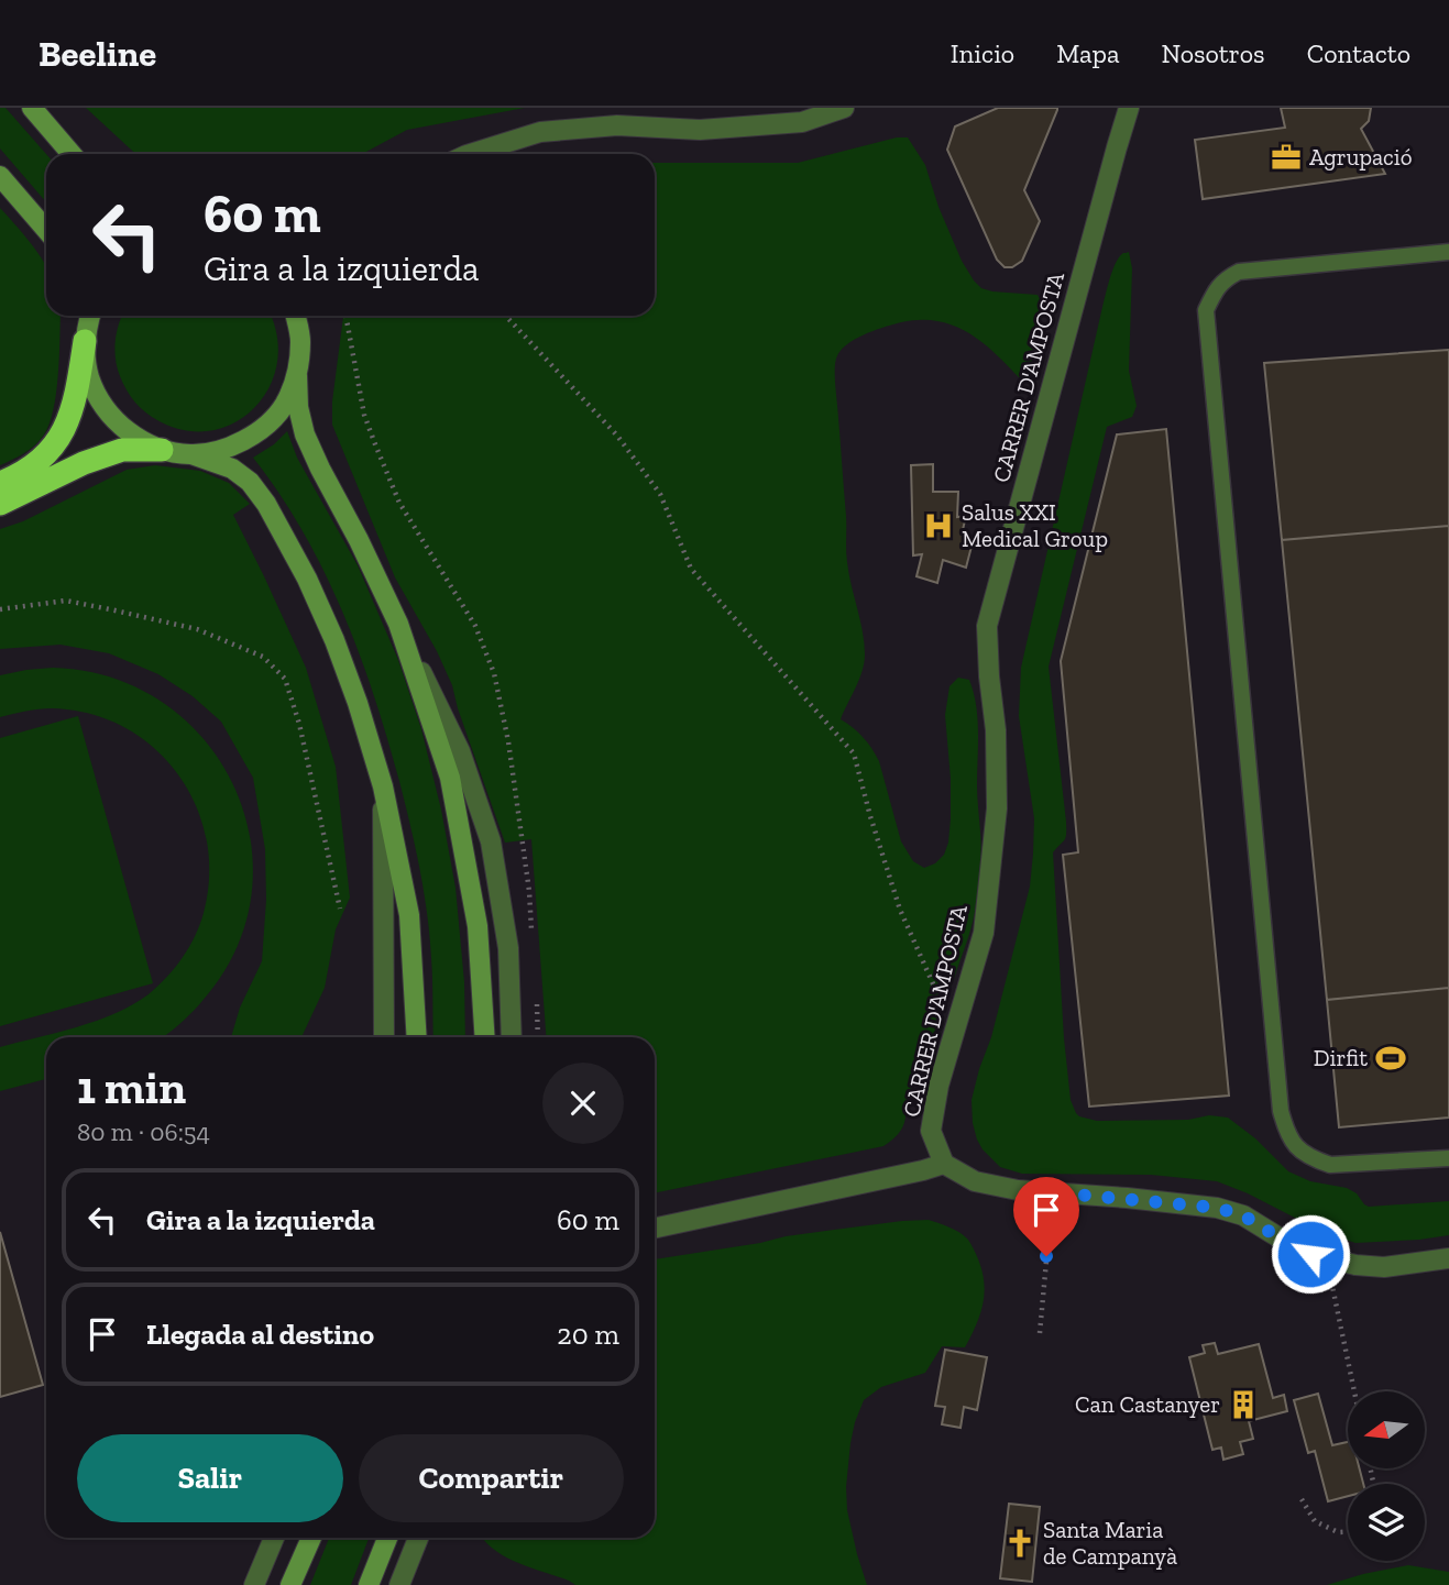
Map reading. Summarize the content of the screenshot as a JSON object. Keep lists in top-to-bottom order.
{
  "streets": {
    "street": ["CARRER D'AMPOSTA"]
  },
  "places": {
    "office": ["Agrupació"],
    "hospital": ["Salus XXI Medical Group"],
    "sports": ["Dirfit"],
    "building": ["Can Castanyer"],
    "church": ["Santa Maria de Campanyà"]
  },
  "north": "left",
  "page": {
    "header": "Beeline",
    "nav": [
      "Inicio",
      "Mapa",
      "Nosotros",
      "Contacto"
    ],
    "turn": ["60 m", "Gira a la izquierda"],
    "heading": ["1 min", "80 m · 06:54"],
    "list": [
      {
        "name": "Gira a la izquierda",
        "value": "60 m"
      },
      {
        "name": "Llegada al destino",
        "value": "20 m"
      }
    ],
    "buttons": ["Salir", "Compartir"]
  }
}
